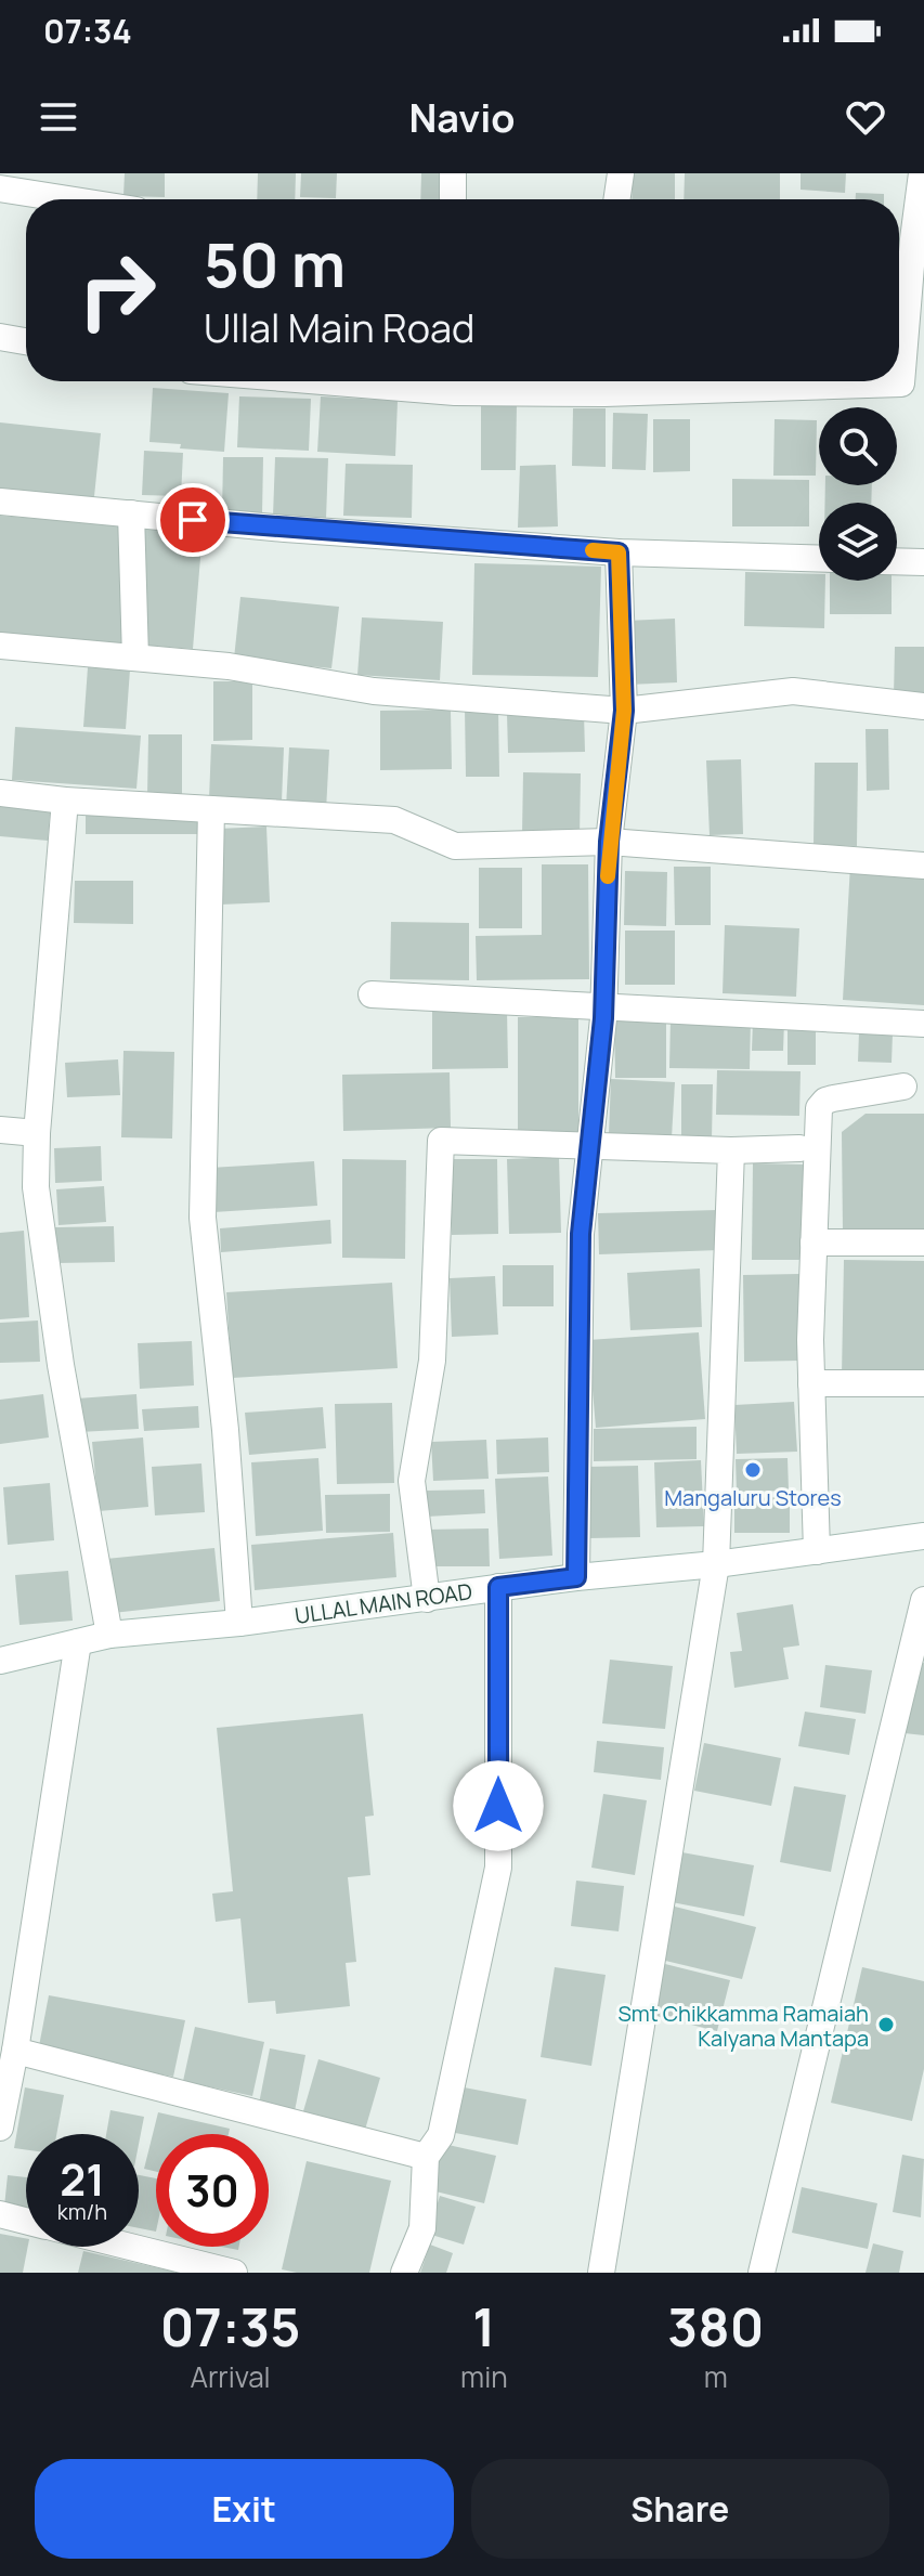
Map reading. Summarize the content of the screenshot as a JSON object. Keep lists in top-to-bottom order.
{
  "streets": {
    "street": ["ULLAL MAIN ROAD"]
  },
  "places": ["Mangaluru Stores", "Smt Chikkamma Ramaiah Kalyana Mantapa"],
  "page": {
    "status": "07:34",
    "header": "Navio",
    "turn": ["50 m", "Ullal Main Road"],
    "speed": "21 km/h",
    "limit": "30",
    "eta": [
      "07:35",
      "Arrival",
      "1",
      "min",
      "380",
      "m"
    ],
    "buttons": ["Exit", "Share"]
  }
}
